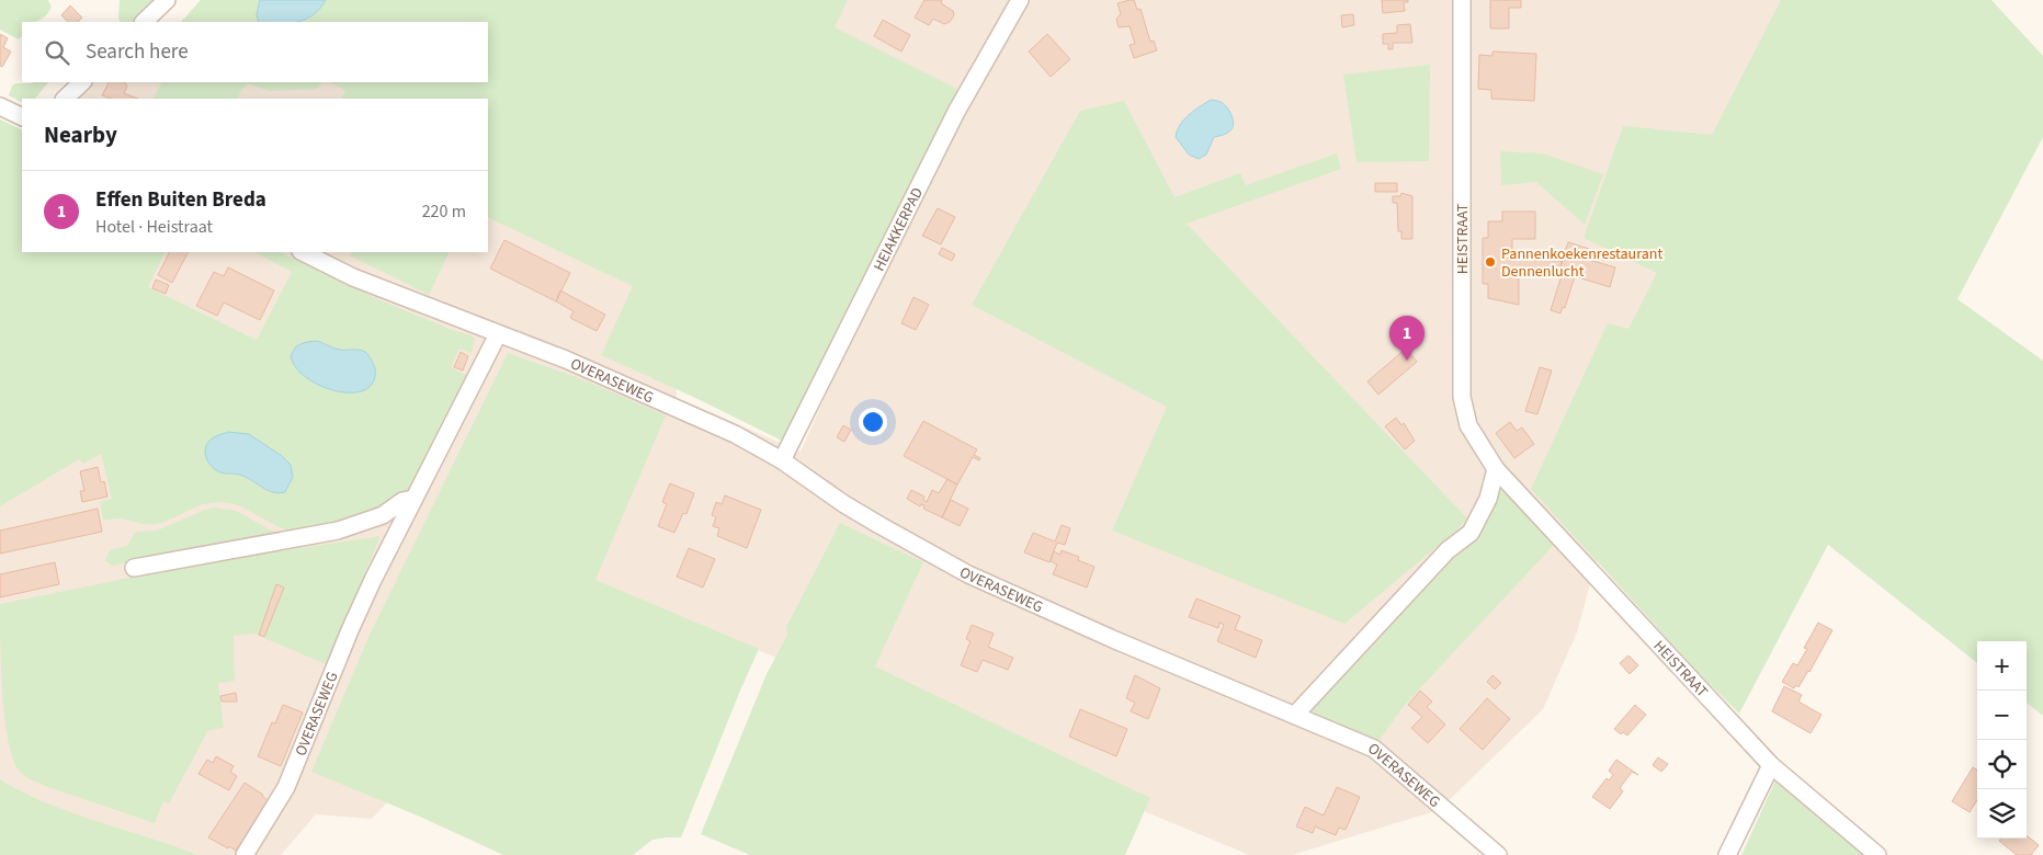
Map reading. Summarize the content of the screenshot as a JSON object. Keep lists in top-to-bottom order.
{
  "streets": {
    "street": ["HEIAKKERPAD", "HEISTRAAT", "OVERASEWEG"]
  },
  "crossings": [
    ["HEIAKKERPAD", "OVERASEWEG"]
  ],
  "places": ["Pannenkoekenrestaurant Dennenlucht"],
  "page": {
    "search": "Search here",
    "heading": "Nearby",
    "list": [
      {
        "mark": "1",
        "name": "Effen Buiten Breda",
        "note": "Hotel · Heistraat",
        "value": "220 m"
      }
    ],
    "pins": "1",
    "map_buttons": ["+", "−"]
  }
}
